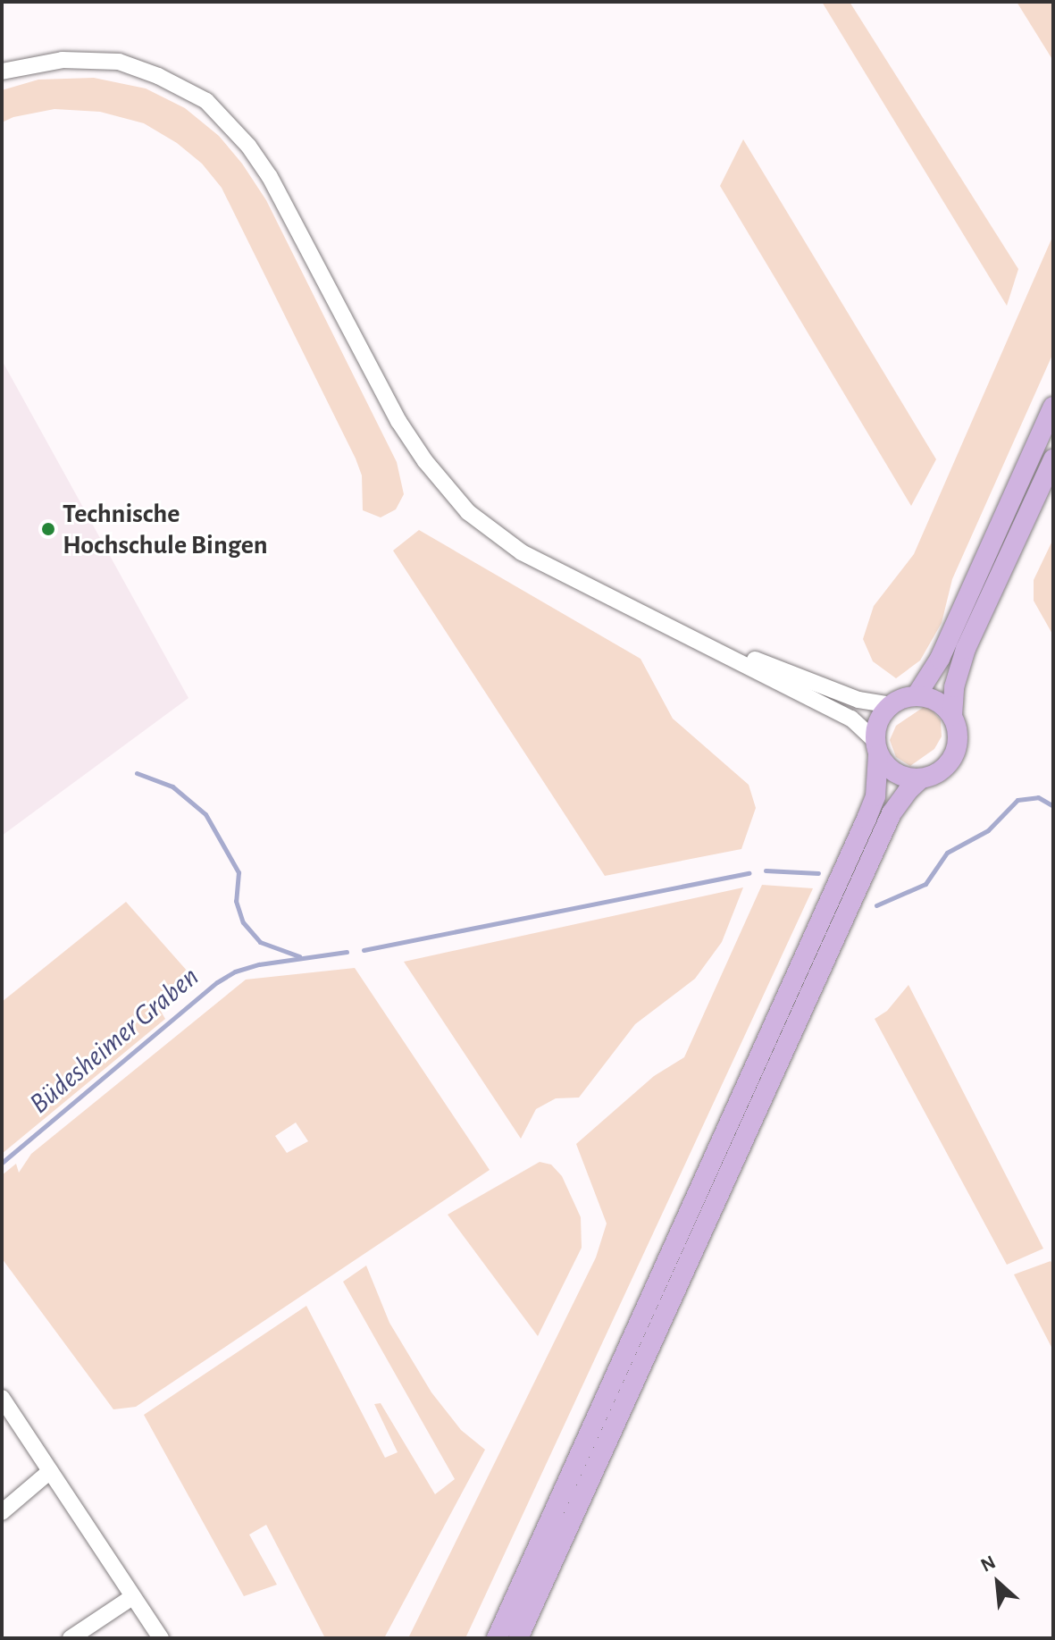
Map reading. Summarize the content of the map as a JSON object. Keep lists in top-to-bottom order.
{
  "water": ["Büdesheimer Graben"],
  "places": ["Technische Hochschule Bingen"],
  "north": "top left"
}
